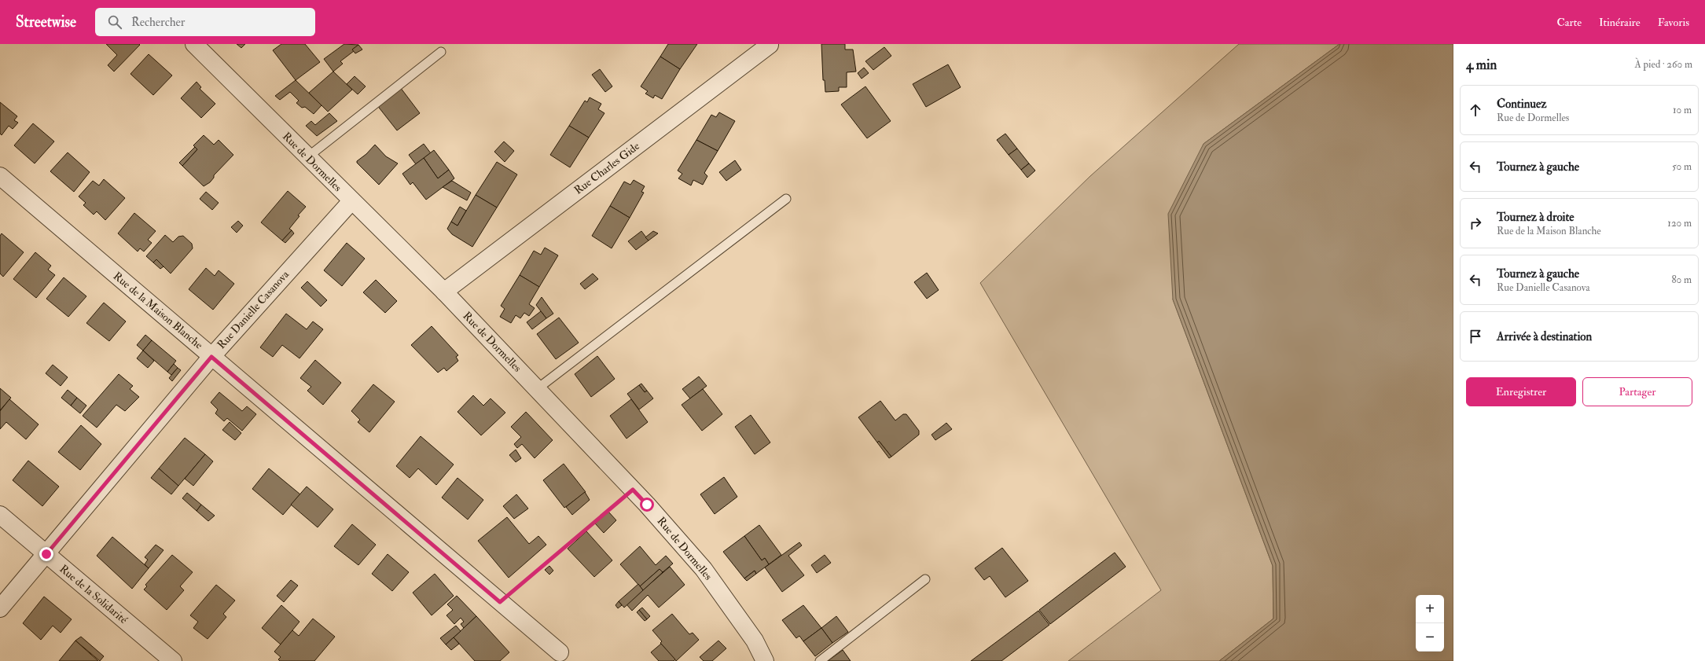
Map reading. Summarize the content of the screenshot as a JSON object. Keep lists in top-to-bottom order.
{
  "streets": {
    "street": [
      "Rue de Dormelles",
      "Rue Charles Gide",
      "Rue Danielle Casanova",
      "Rue de la Maison Blanche",
      "Rue de la Solidarité"
    ]
  },
  "crossings": [
    ["Rue de Dormelles", "Rue Charles Gide"],
    ["Rue de Dormelles", "Rue Danielle Casanova"],
    ["Rue Danielle Casanova", "Rue de la Maison Blanche"],
    ["Rue Danielle Casanova", "Rue de la Solidarité"]
  ],
  "page": {
    "header": "Streetwise",
    "search": "Rechercher",
    "nav": ["Carte", "Itinéraire", "Favoris"],
    "heading": ["4 min", "À pied · 260 m"],
    "list": [
      ["Continuez", "Rue de Dormelles", "10 m"],
      ["Tournez à gauche", "50 m"],
      ["Tournez à droite", "Rue de la Maison Blanche", "120 m"],
      ["Tournez à gauche", "Rue Danielle Casanova", "80 m"],
      "Arrivée à destination"
    ],
    "buttons": ["Enregistrer", "Partager"],
    "map_buttons": ["+", "−"]
  }
}
